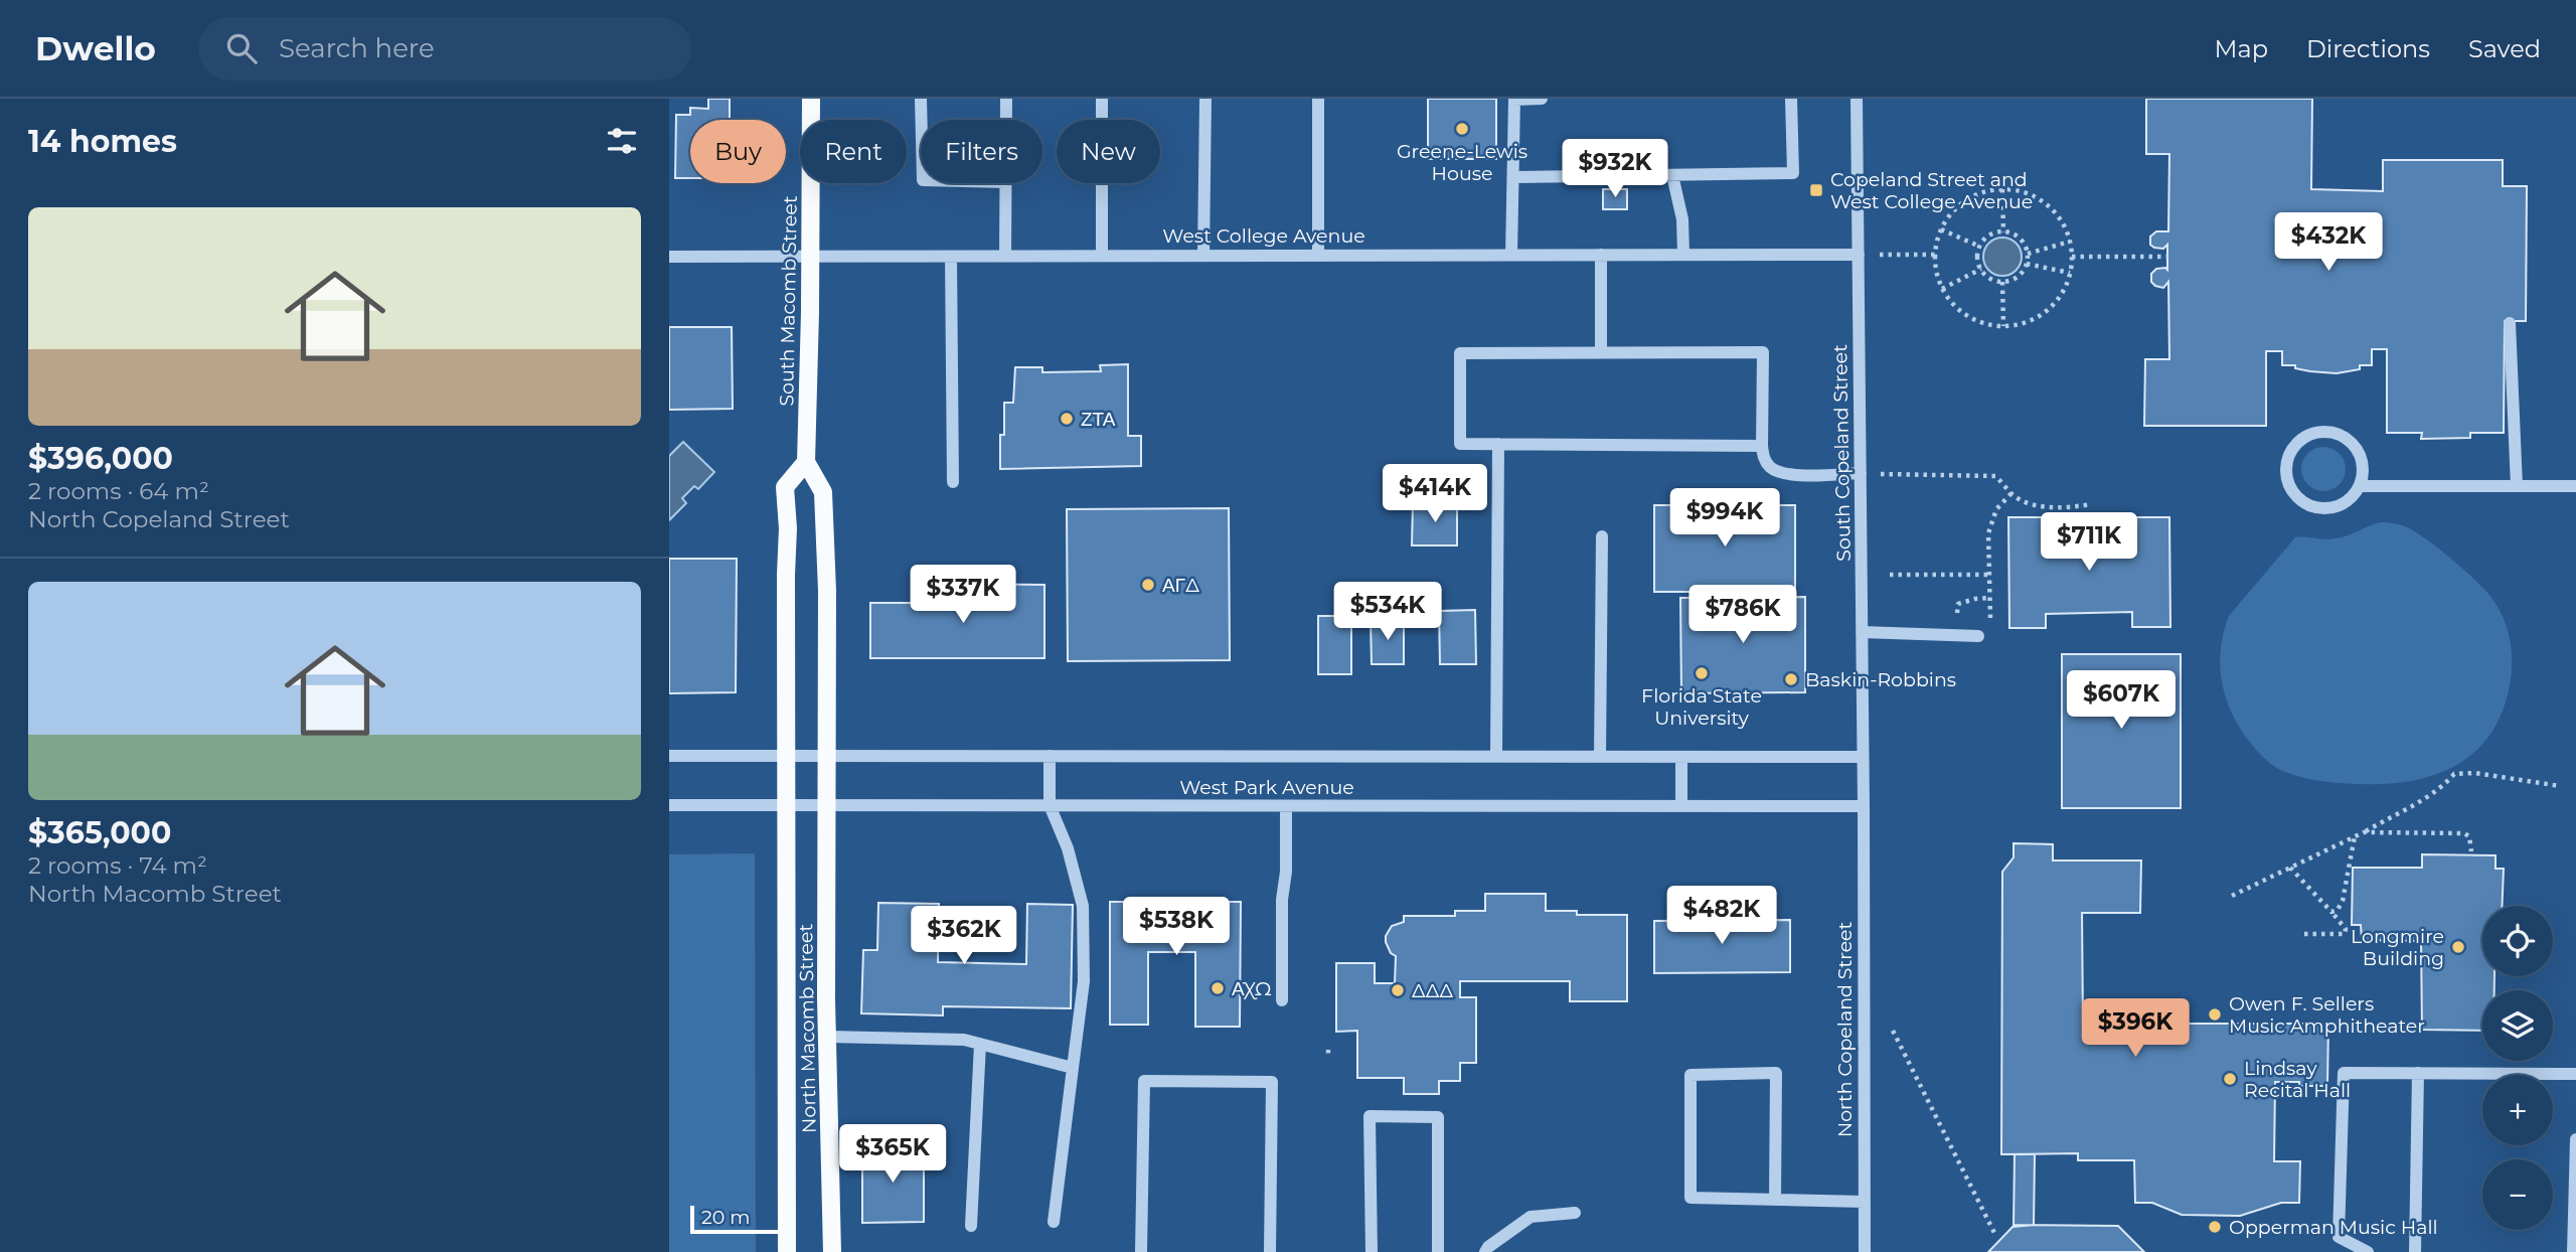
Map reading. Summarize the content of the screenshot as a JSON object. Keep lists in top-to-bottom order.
{
  "streets": {
    "main road": ["South Macomb Street", "North Macomb Street"],
    "street": [
      "West College Avenue",
      "South Copeland Street",
      "West Park Avenue",
      "North Copeland Street"
    ]
  },
  "crossings": [
    ["West College Avenue", "South Macomb Street"],
    ["West College Avenue", "South Copeland Street"],
    ["South Copeland Street", "West Park Avenue"],
    ["South Copeland Street", "North Copeland Street"],
    ["West Park Avenue", "North Macomb Street"],
    ["West Park Avenue", "North Copeland Street"]
  ],
  "places": {
    "other": [
      "Greene-Lewis House",
      "ΖΤΑ",
      "ΑΓΔ",
      "Florida State University",
      "Baskin-Robbins",
      "Longmire Building",
      "ΑΧΩ",
      "ΔΔΔ",
      "Owen F. Sellers Music Amphitheater",
      "Lindsay Recital Hall",
      "Opperman Music Hall"
    ],
    "transit": ["Copeland Street and West College Avenue"]
  },
  "scale_bar": "20 m",
  "page": {
    "header": "Dwello",
    "search": "Search here",
    "nav": ["Map", "Directions", "Saved"],
    "heading": "14 homes",
    "chip": [
      "Buy",
      "Rent",
      "Filters",
      "New"
    ],
    "price": [
      "$932K",
      "$432K",
      "$414K",
      "$994K",
      "$711K",
      "$337K",
      "$534K",
      "$786K",
      "$607K",
      "$482K",
      "$538K",
      "$362K",
      "$396K",
      "$365K"
    ],
    "list": [
      {
        "name": "$396,000",
        "note": "2 rooms · 64 m² · North Copeland Street"
      },
      {
        "name": "$365,000",
        "note": "2 rooms · 74 m² · North Macomb Street"
      }
    ],
    "map_buttons": ["+", "−"],
    "scale": "20 m"
  }
}
